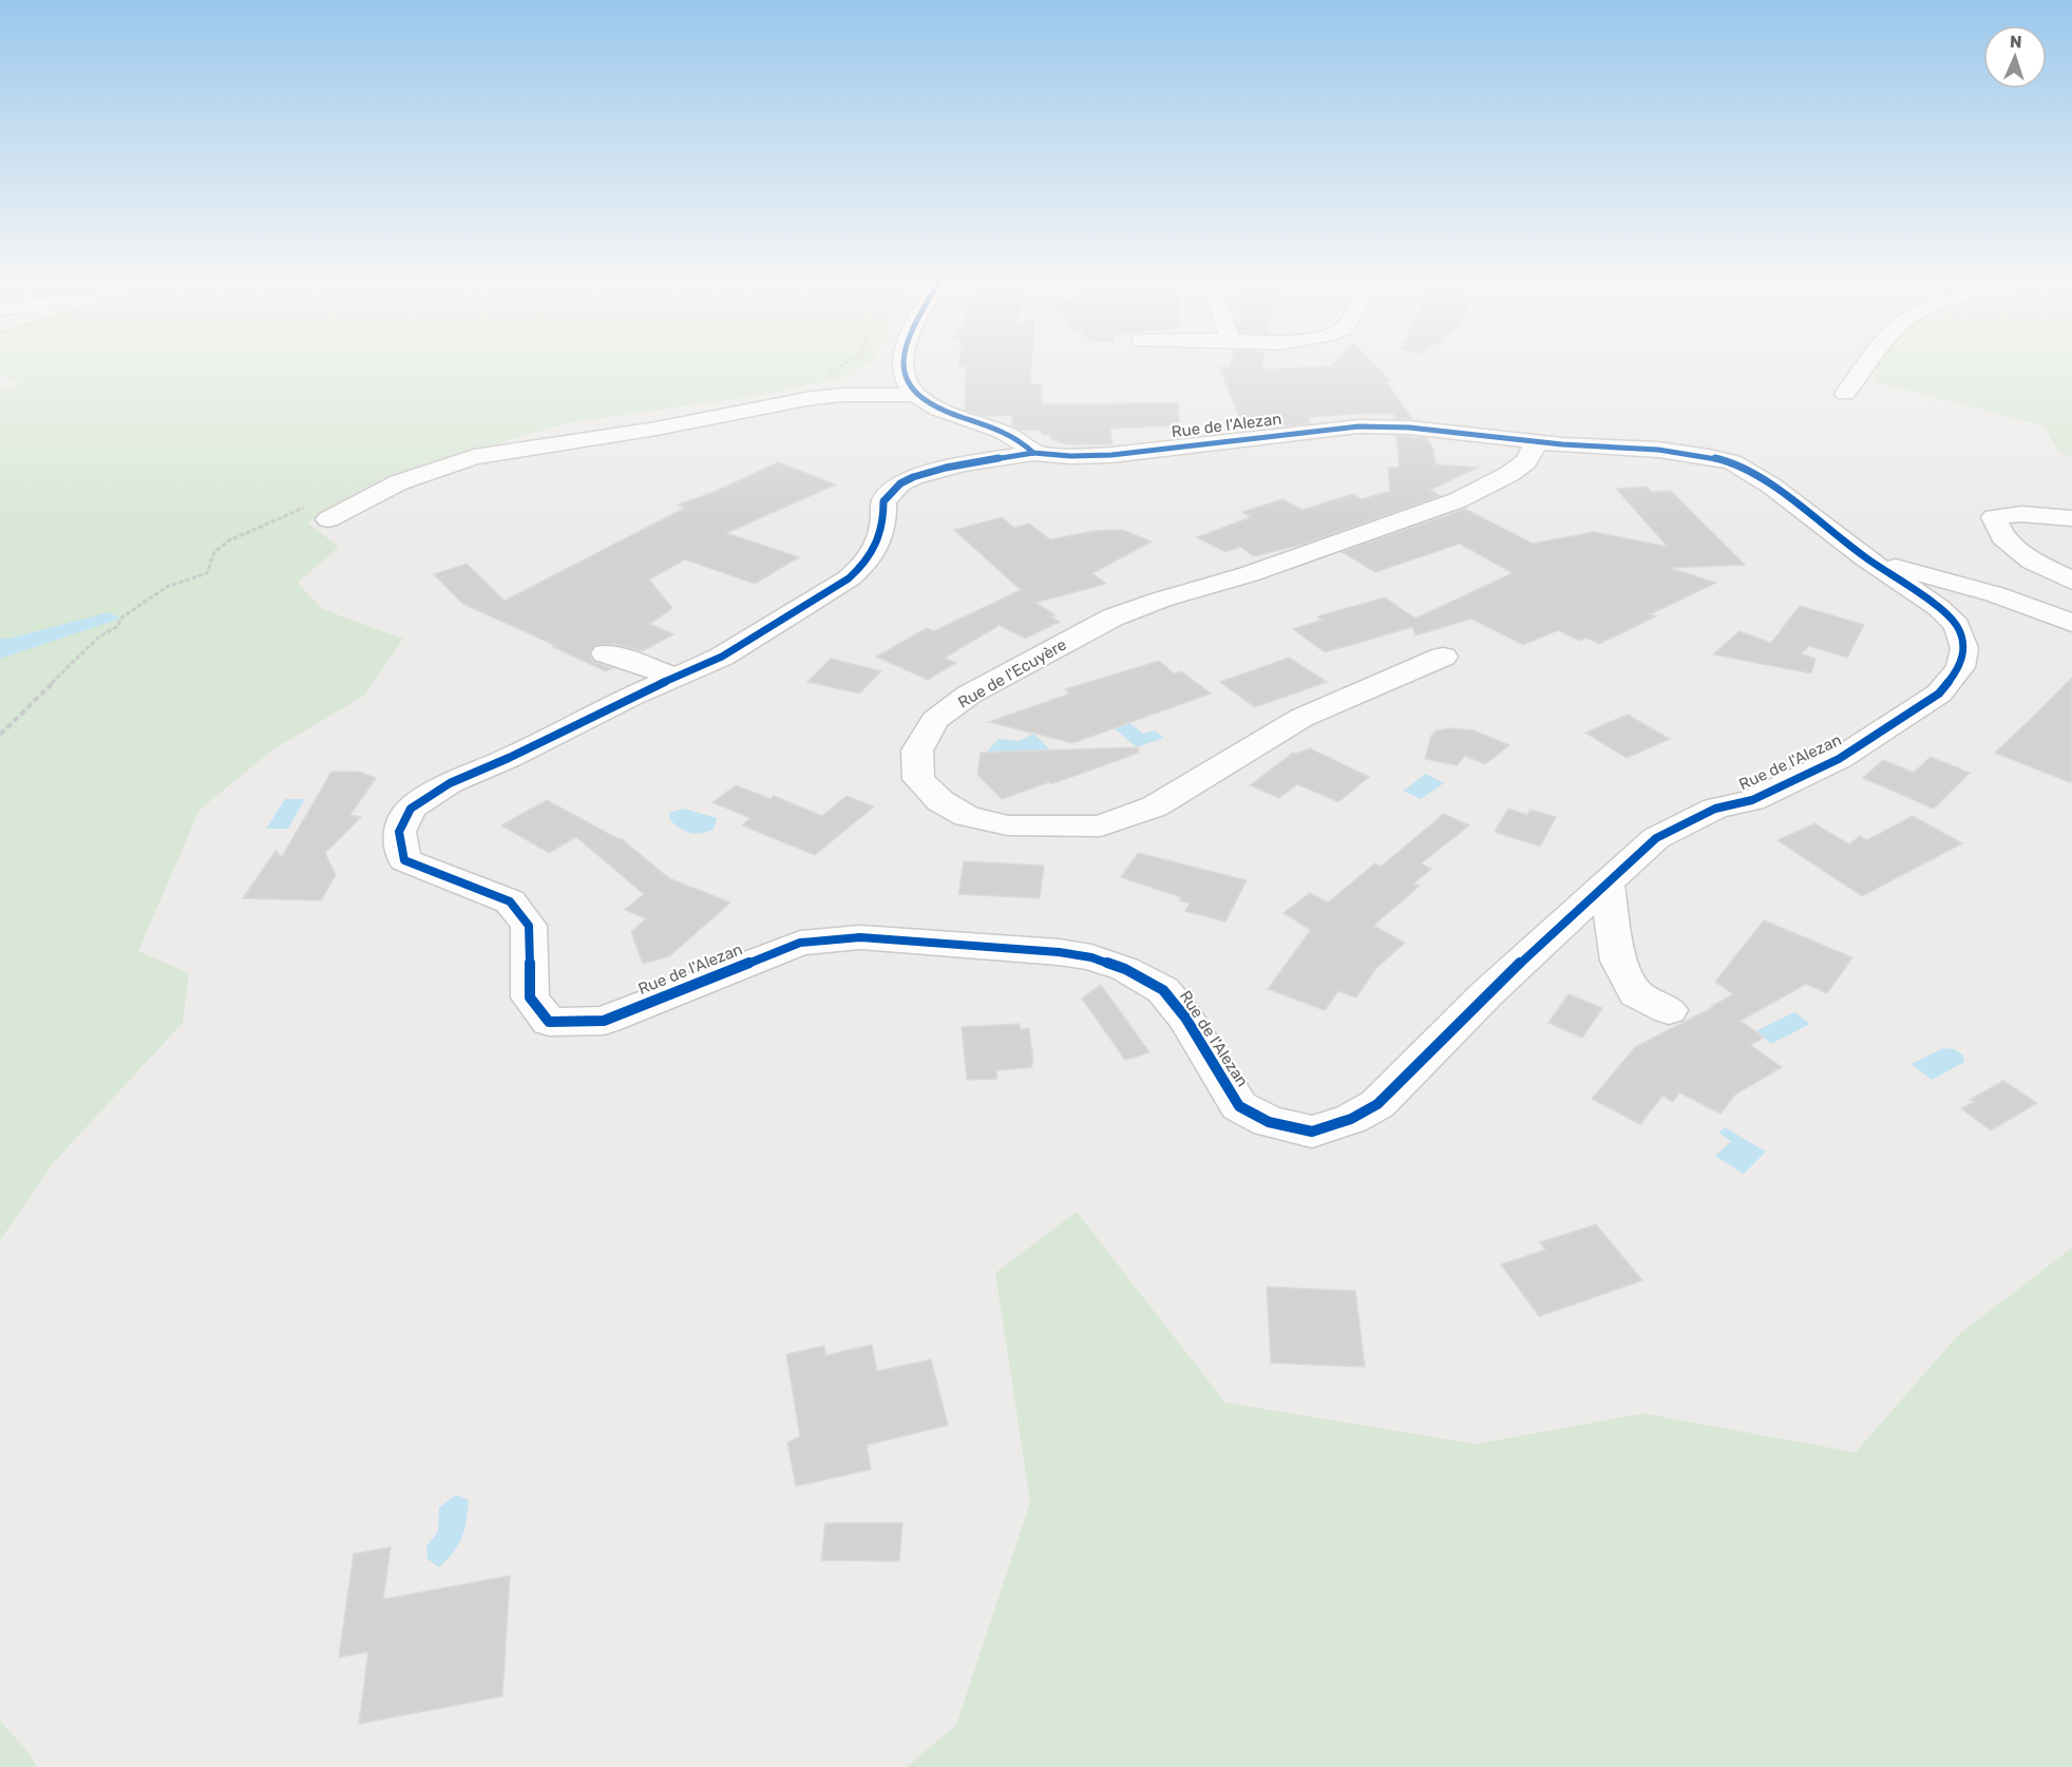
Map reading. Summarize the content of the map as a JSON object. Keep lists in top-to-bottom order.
{
  "streets": {
    "street": ["Rue de l'Alezan", "Rue de l'Ecuyère"]
  },
  "crossings": [
    ["Rue de l'Alezan", "Rue de l'Ecuyère"]
  ],
  "north": "top"
}
